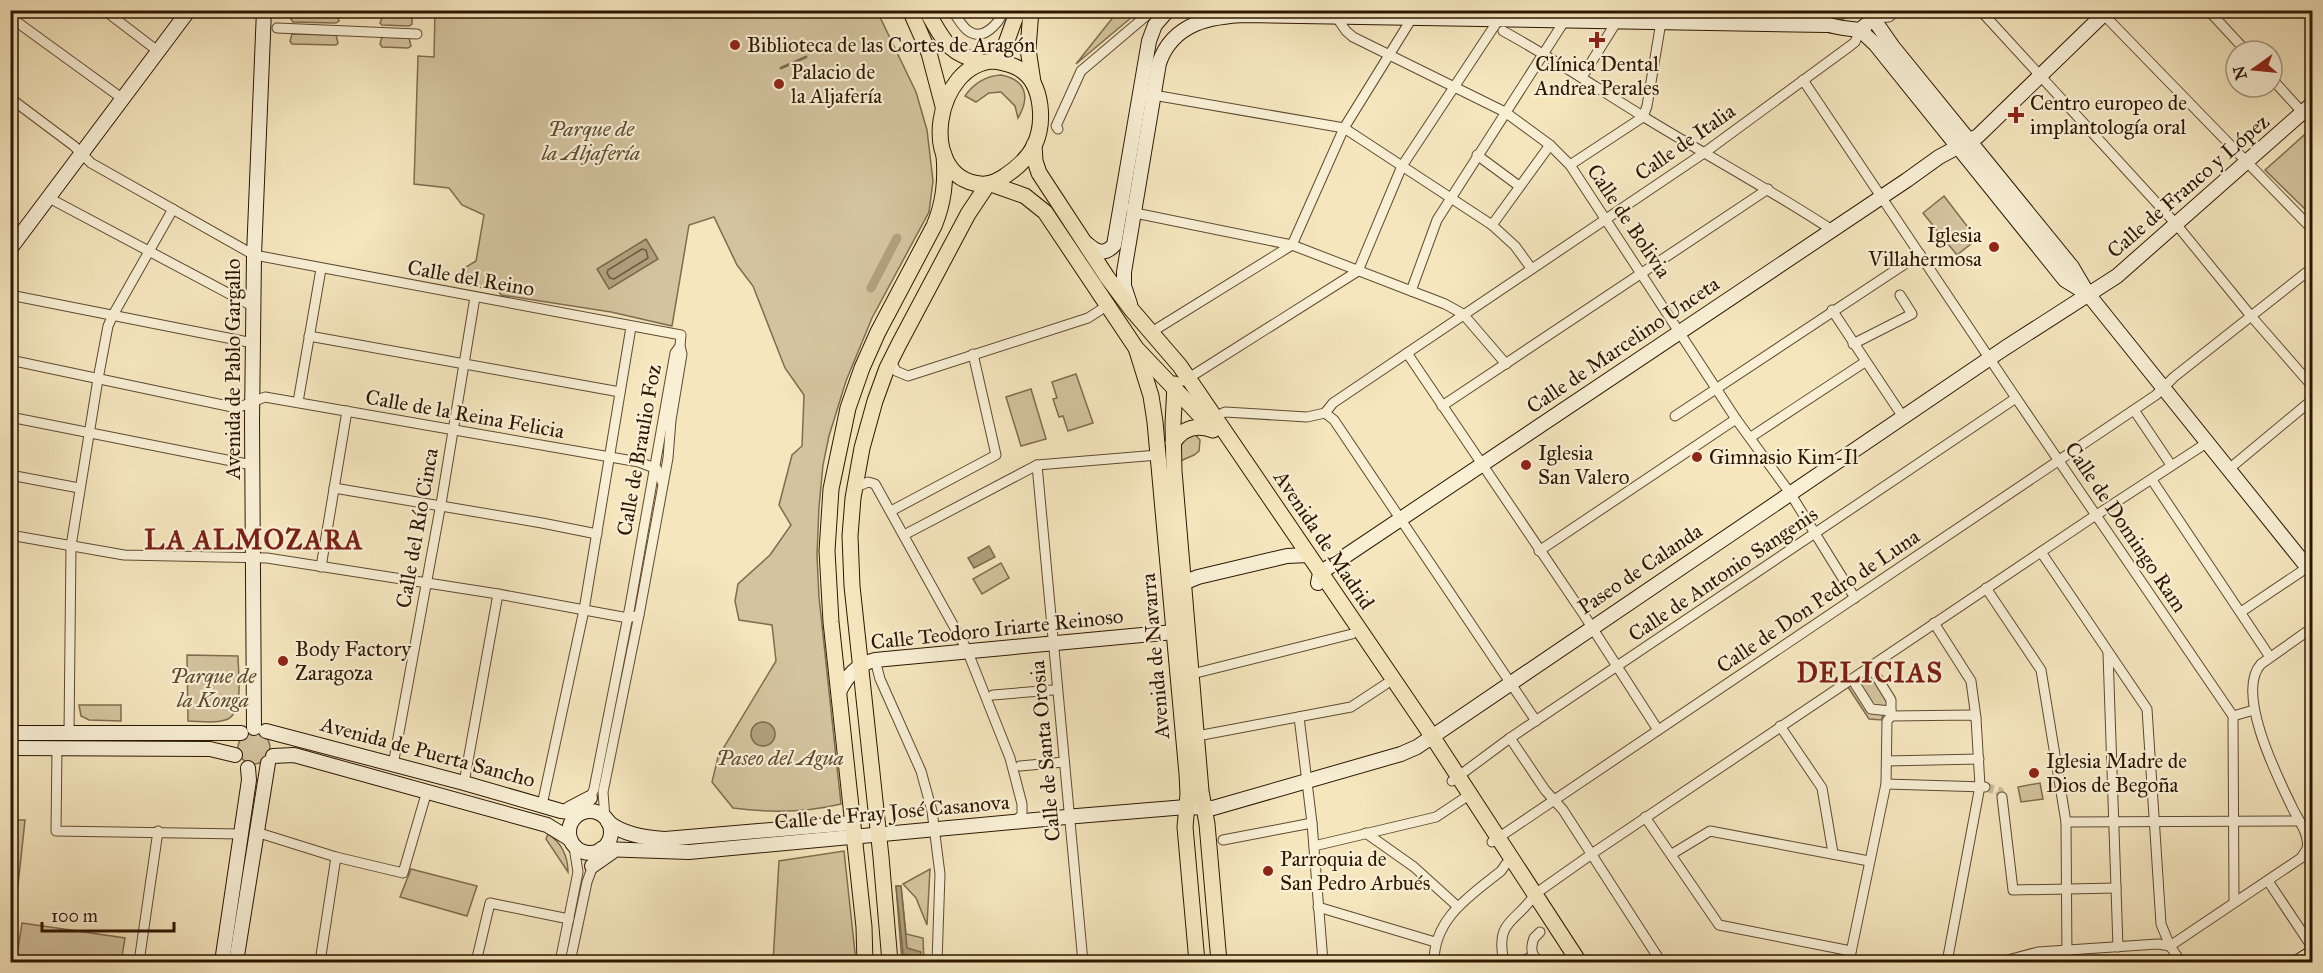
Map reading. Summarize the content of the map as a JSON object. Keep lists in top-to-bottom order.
{
  "streets": {
    "main road": ["Avenida de Madrid", "Avenida de Navarra"],
    "street": [
      "Calle de Italia",
      "Calle de Franco y López",
      "Calle de Bolivia",
      "Calle del Reino",
      "Calle de Marcelino Unceta",
      "Avenida de Pablo Gargallo",
      "Calle de la Reina Felicia",
      "Calle de Braulio Foz",
      "Calle de Domingo Ram",
      "Calle del Río Cinca",
      "Paseo de Calanda",
      "Calle de Antonio Sangenis",
      "Calle de Don Pedro de Luna",
      "Calle Teodoro Iriarte Reinoso",
      "Calle de Santa Orosia",
      "Avenida de Puerta Sancho",
      "Calle de Fray José Casanova"
    ]
  },
  "crossings": [
    ["Calle de Italia", "Calle de Bolivia"],
    ["Calle de Italia", "Calle de Domingo Ram"],
    ["Calle de Franco y López", "Paseo de Calanda"],
    ["Calle de Bolivia", "Calle de Marcelino Unceta"],
    ["Calle de Bolivia", "Paseo de Calanda"],
    ["Calle de Bolivia", "Calle de Antonio Sangenis"],
    ["Calle de Bolivia", "Calle de Don Pedro de Luna"],
    ["Calle del Reino", "Avenida de Pablo Gargallo"],
    ["Calle del Reino", "Calle de Braulio Foz"],
    ["Calle del Reino", "Calle del Río Cinca"],
    ["Calle de Marcelino Unceta", "Calle de Domingo Ram"],
    ["Calle de Marcelino Unceta", "Avenida de Madrid"],
    ["Avenida de Pablo Gargallo", "Calle de la Reina Felicia"],
    ["Avenida de Pablo Gargallo", "Avenida de Puerta Sancho"],
    ["Calle de la Reina Felicia", "Calle de Braulio Foz"],
    ["Calle de la Reina Felicia", "Calle del Río Cinca"],
    ["Calle de Braulio Foz", "Avenida de Puerta Sancho"],
    ["Calle de Braulio Foz", "Calle de Fray José Casanova"],
    ["Calle de Domingo Ram", "Paseo de Calanda"],
    ["Calle de Domingo Ram", "Calle de Antonio Sangenis"],
    ["Calle de Domingo Ram", "Calle de Don Pedro de Luna"],
    ["Calle del Río Cinca", "Avenida de Puerta Sancho"],
    ["Avenida de Madrid", "Paseo de Calanda"],
    ["Avenida de Madrid", "Calle de Antonio Sangenis"],
    ["Avenida de Madrid", "Calle de Don Pedro de Luna"],
    ["Avenida de Madrid", "Avenida de Navarra"],
    ["Paseo de Calanda", "Avenida de Navarra"],
    ["Paseo de Calanda", "Calle de Fray José Casanova"],
    ["Calle Teodoro Iriarte Reinoso", "Avenida de Navarra"],
    ["Calle Teodoro Iriarte Reinoso", "Calle de Santa Orosia"],
    ["Avenida de Navarra", "Calle de Fray José Casanova"],
    ["Calle de Santa Orosia", "Calle de Fray José Casanova"],
    ["Avenida de Puerta Sancho", "Calle de Fray José Casanova"]
  ],
  "districts": ["LA ALMOZARA", "DELICIAS"],
  "parks": ["Parque de la Aljafería", "Parque de la Konga", "Paseo del Agua"],
  "places": {
    "health": ["Clínica Dental Andrea Perales", "Centro europeo de implantología oral"],
    "other": [
      "Biblioteca de las Cortes de Aragón",
      "Palacio de la Aljafería",
      "Iglesia Villahermosa",
      "Gimnasio Kim-Il",
      "Iglesia San Valero",
      "Body Factory Zaragoza",
      "Iglesia Madre de Dios de Begoña",
      "Parroquia de San Pedro Arbués"
    ]
  },
  "scale_bar": "100 m",
  "north": "left"
}
